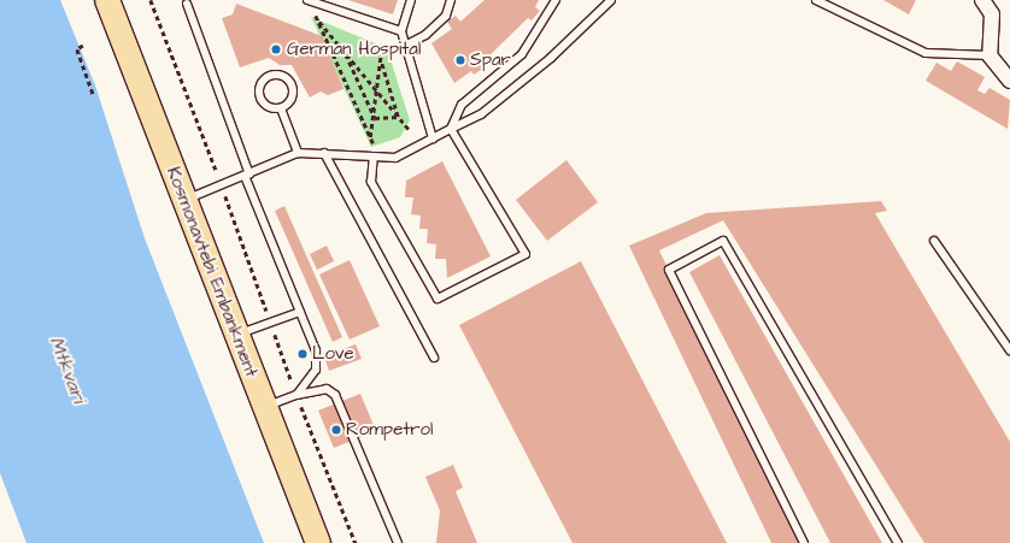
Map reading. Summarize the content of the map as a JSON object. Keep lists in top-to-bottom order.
{
  "streets": {
    "main road": ["Kosmonavtebi Embankment"]
  },
  "water": ["Mtkvari"],
  "places": [
    "German Hospital",
    "Spar",
    "Love",
    "Rompetrol"
  ]
}
